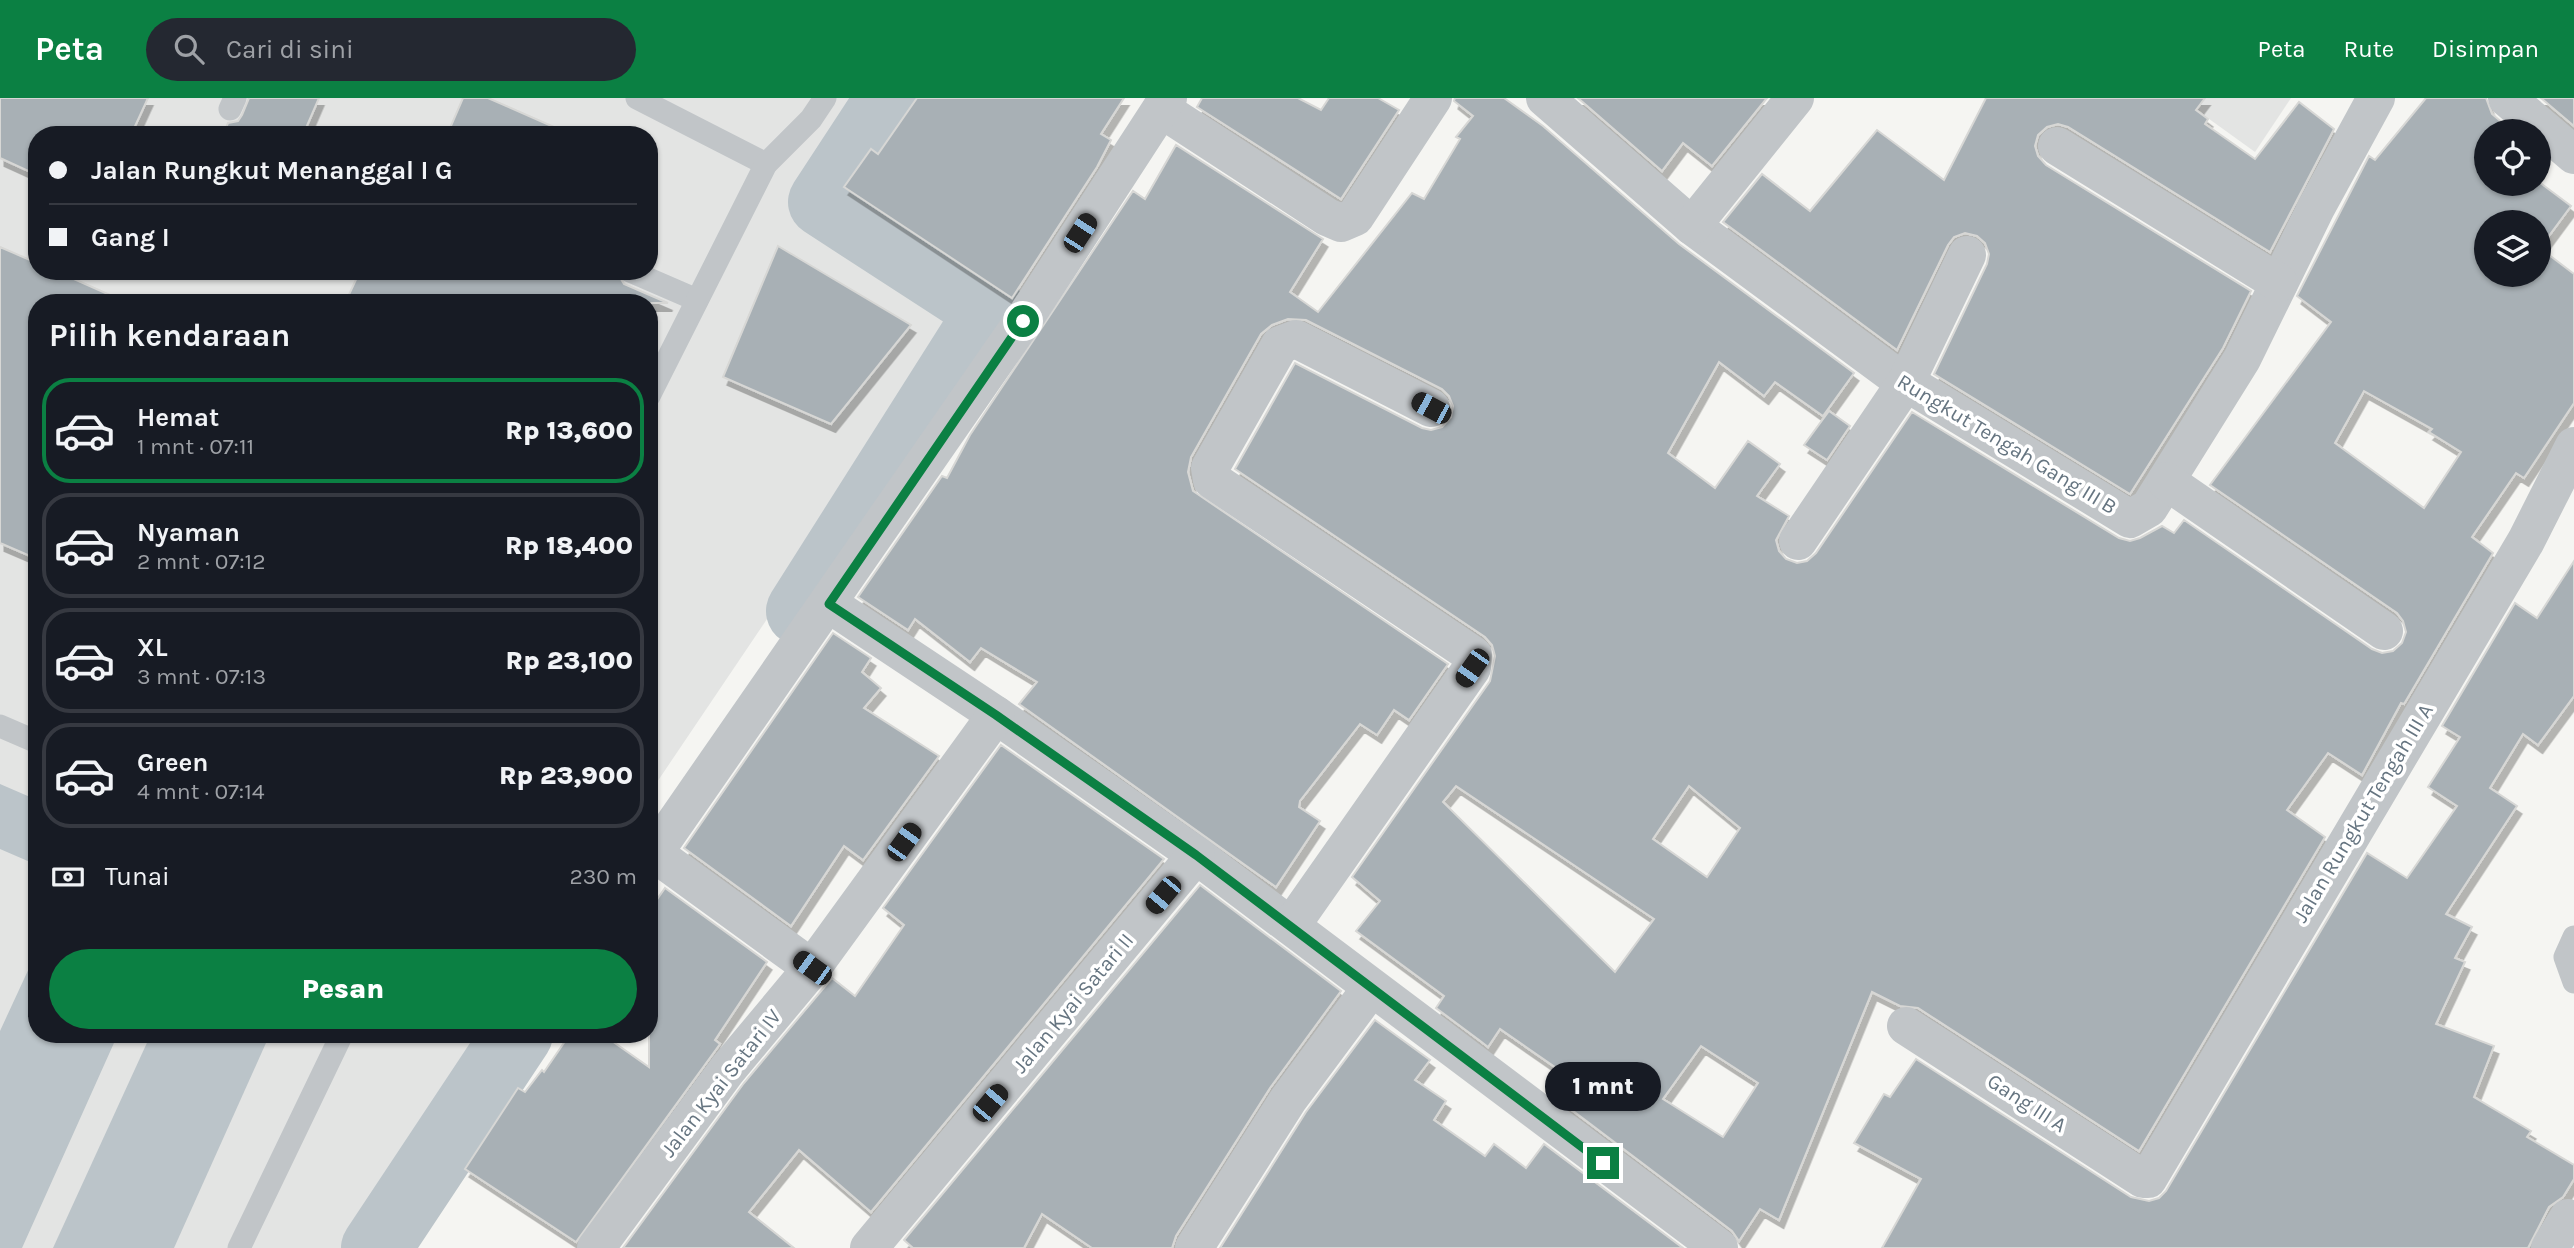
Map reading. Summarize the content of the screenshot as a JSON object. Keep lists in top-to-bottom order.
{
  "streets": {
    "street": [
      "Rungkut Tengah Gang III B",
      "Jalan Rungkut Tengah III A",
      "Jalan Kyai Satari II",
      "Jalan Kyai Satari IV",
      "Gang III A"
    ]
  },
  "crossings": [
    ["Jalan Rungkut Tengah III A", "Gang III A"]
  ],
  "page": {
    "header": "Peta",
    "search": "Cari di sini",
    "nav": ["Peta", "Rute", "Disimpan"],
    "banner": ["Jalan Rungkut Menanggal I G", "Gang I"],
    "heading": "Pilih kendaraan",
    "list": [
      {
        "name": "Hemat",
        "note": "1 mnt · 07:11",
        "value": "Rp 13,600"
      },
      {
        "name": "Nyaman",
        "note": "2 mnt · 07:12",
        "value": "Rp 18,400"
      },
      {
        "name": "XL",
        "note": "3 mnt · 07:13",
        "value": "Rp 23,100"
      },
      {
        "name": "Green",
        "note": "4 mnt · 07:14",
        "value": "Rp 23,900"
      }
    ],
    "pay": ["Tunai", "230 m"],
    "buttons": "Pesan",
    "bubble": "1 mnt"
  }
}
